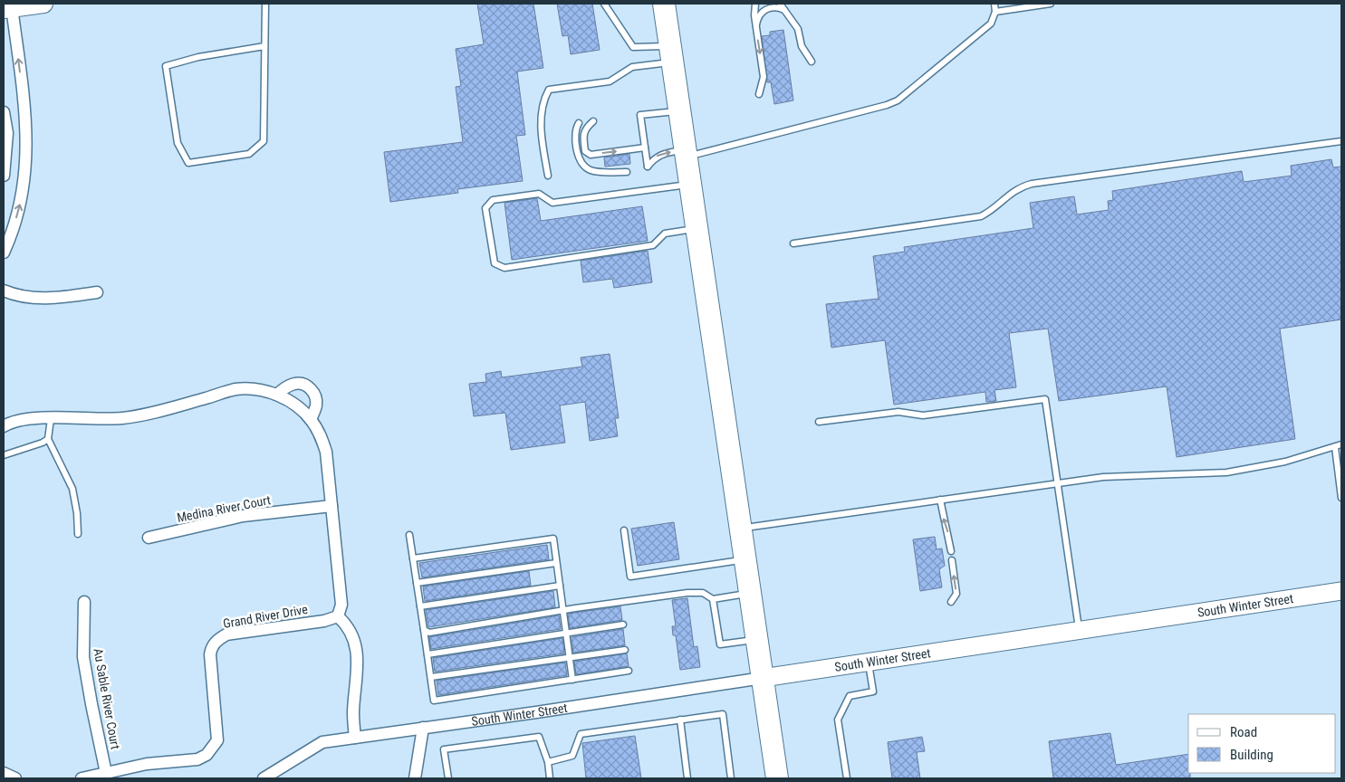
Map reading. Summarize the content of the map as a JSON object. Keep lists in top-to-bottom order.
{
  "streets": {
    "street": [
      "Medina River Court",
      "South Winter Street",
      "Grand River Drive",
      "Au Sable River Court"
    ]
  },
  "crossings": [
    ["Grand River Drive", "Au Sable River Court"]
  ],
  "legend": ["Road", "Building"]
}
